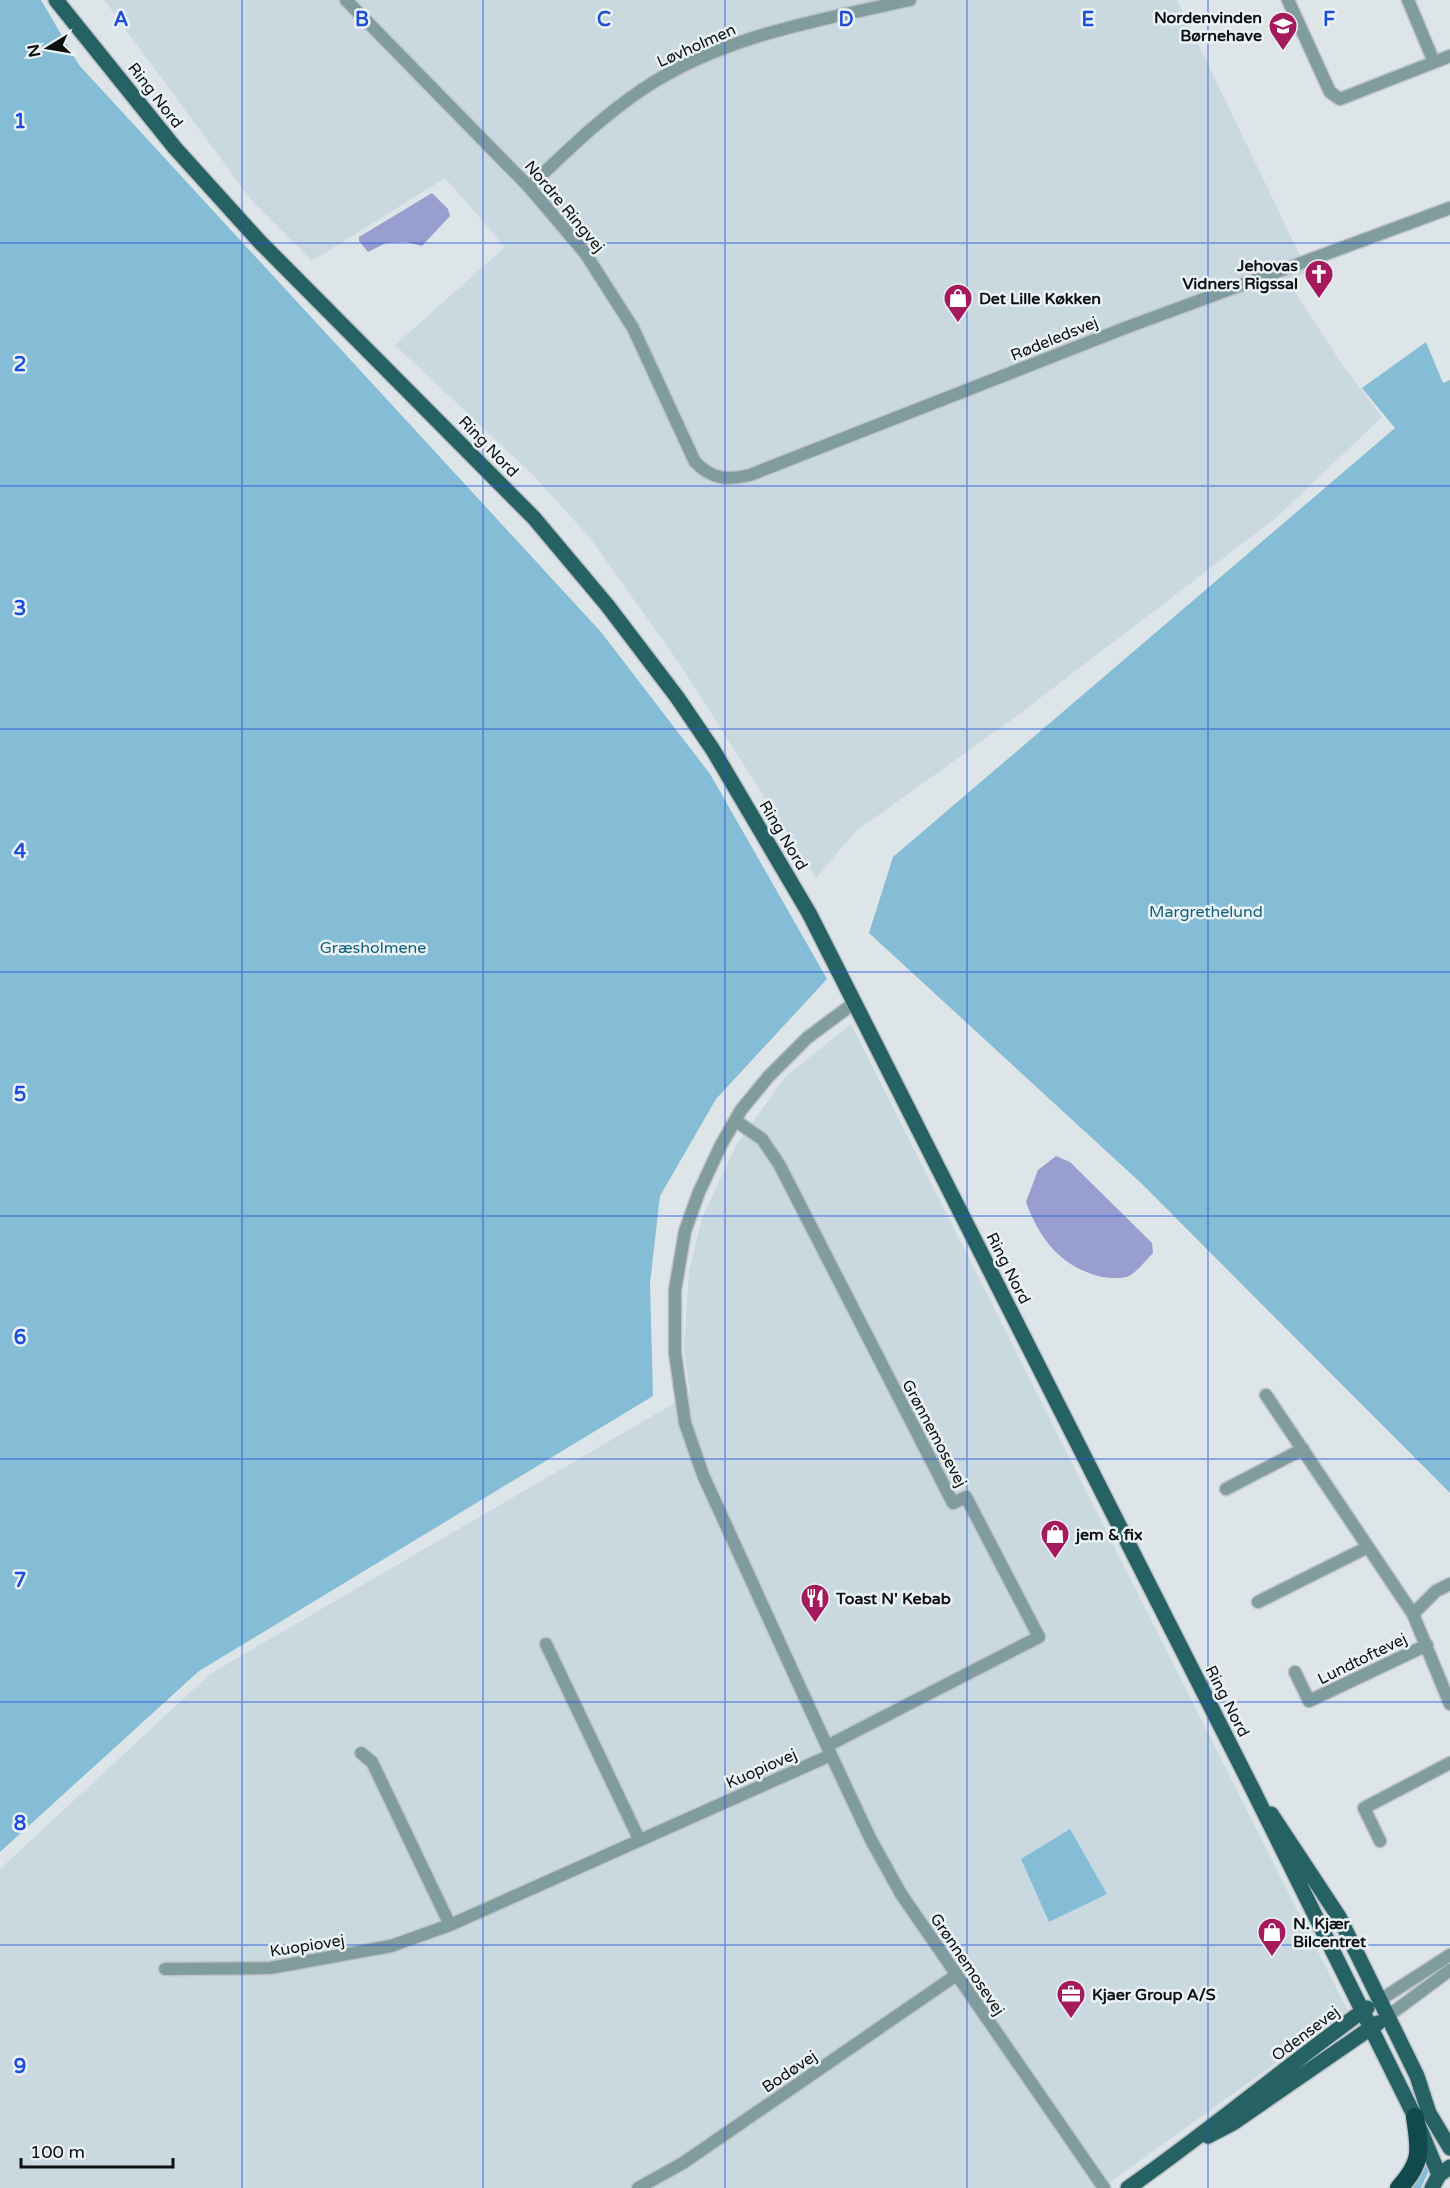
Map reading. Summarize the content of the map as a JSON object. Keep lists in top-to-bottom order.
{
  "streets": {
    "main road": ["Ring Nord", "Odensevej"],
    "street": [
      "Løvholmen",
      "Nordre Ringvej",
      "Rødeledsvej",
      "Grønnemosevej",
      "Lundtoftevej",
      "Kuopiovej",
      "Bodøvej"
    ]
  },
  "crossings": [
    ["Løvholmen", "Nordre Ringvej"],
    ["Ring Nord", "Grønnemosevej"],
    ["Ring Nord", "Odensevej"],
    ["Nordre Ringvej", "Rødeledsvej"],
    ["Grønnemosevej", "Kuopiovej"],
    ["Grønnemosevej", "Bodøvej"]
  ],
  "parks": ["Margrethelund", "Græsholmene"],
  "places": {
    "school or university": ["Nordenvinden Børnehave"],
    "church": ["Jehovas Vidners Rigssal"],
    "shop": ["Det Lille Køkken", "jem & fix", "N. Kjær Bilcentret"],
    "restaurant": ["Toast N' Kebab"],
    "office": ["Kjaer Group A/S"]
  },
  "scale_bar": "100 m",
  "north": "left",
  "grid": {
    "columns": [
      "A",
      "B",
      "C",
      "D",
      "E",
      "F"
    ],
    "rows": [
      "1",
      "2",
      "3",
      "4",
      "5",
      "6",
      "7",
      "8",
      "9"
    ]
  }
}
